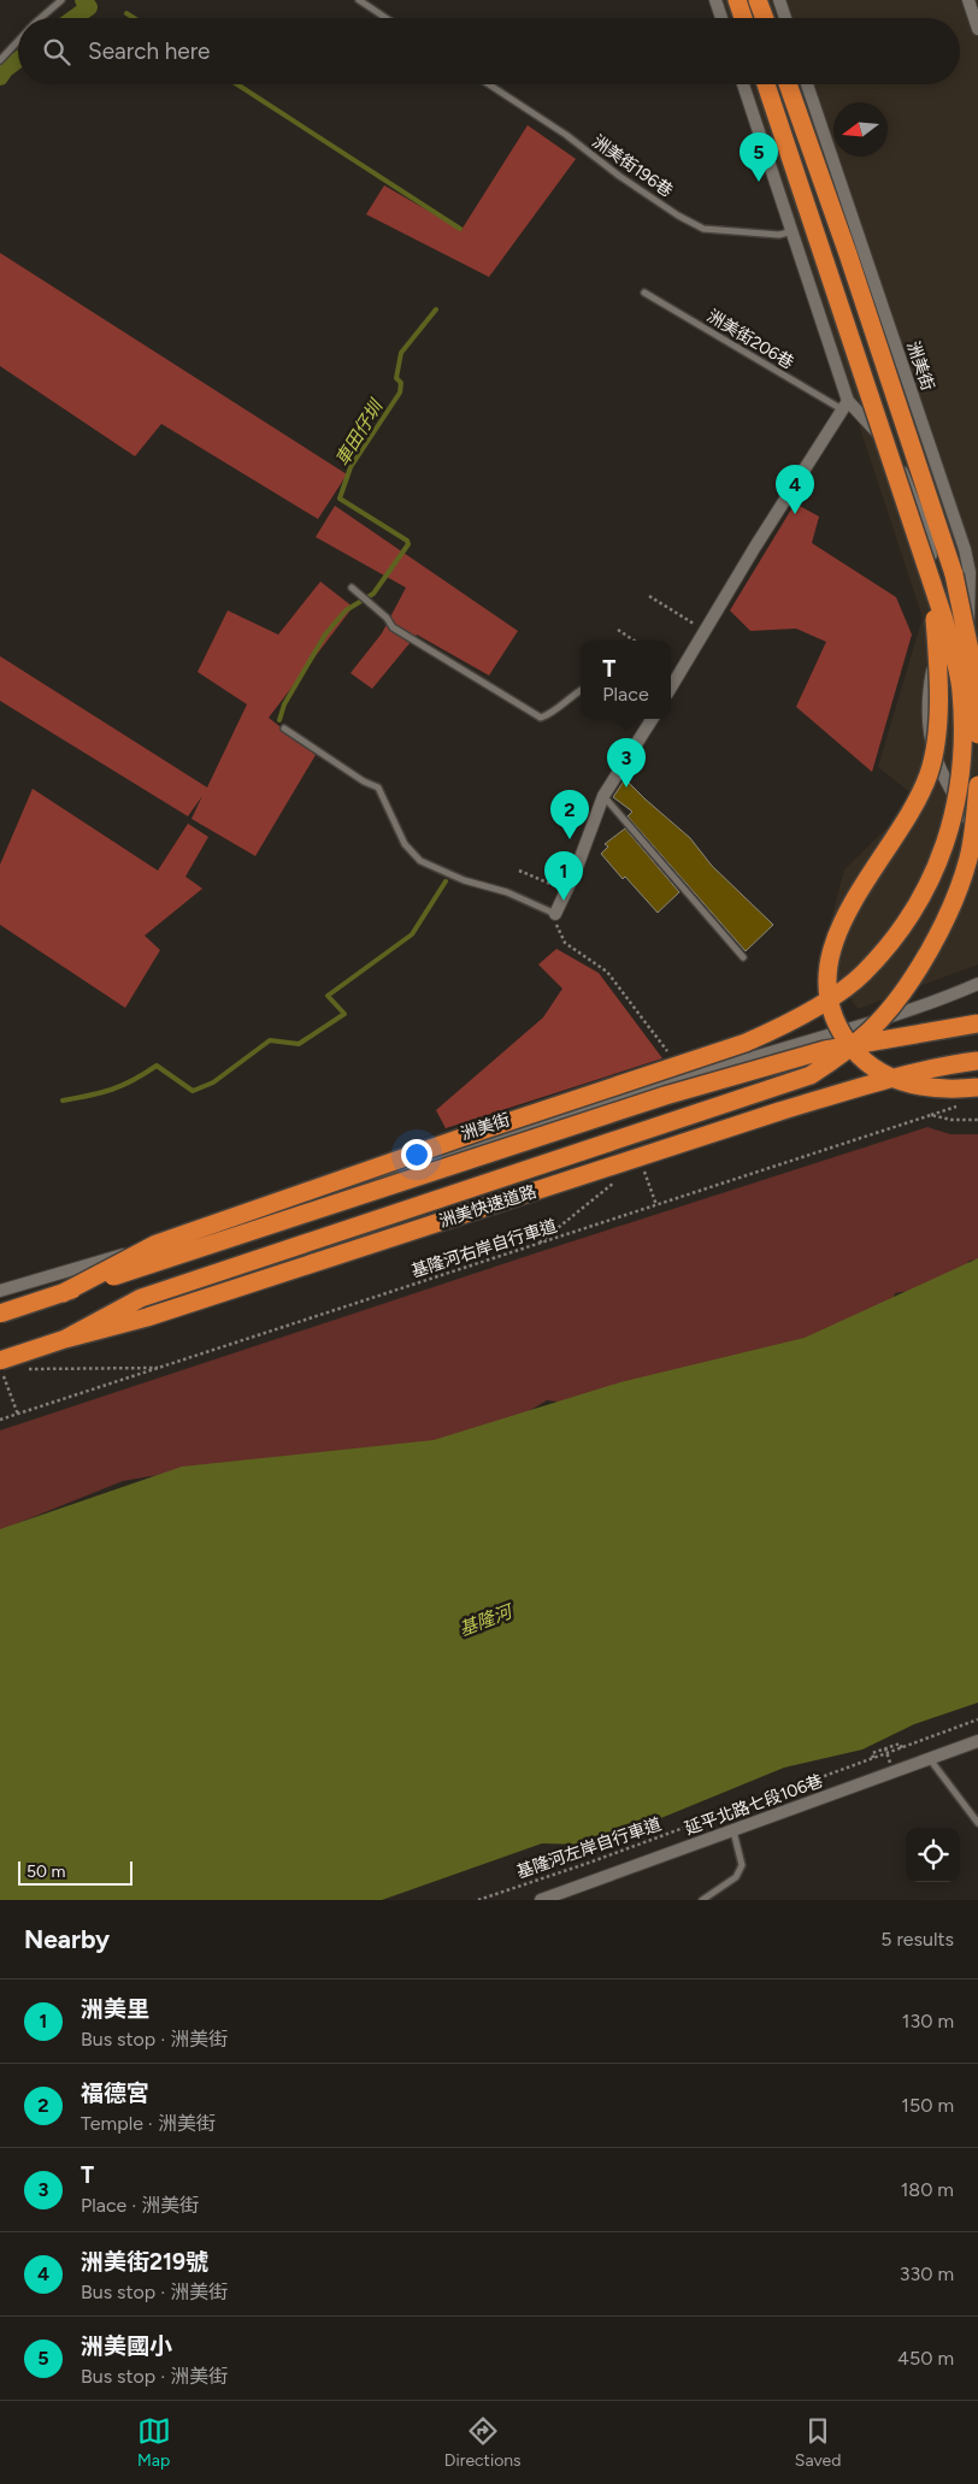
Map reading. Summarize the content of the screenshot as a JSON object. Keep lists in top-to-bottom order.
{
  "streets": {
    "highway": ["洲美快速道路"],
    "street": ["洲美街", "延平北路七段106巷"],
    "lane": ["洲美街196巷", "洲美街206巷"],
    "path": ["基隆河右岸自行車道", "基隆河左岸自行車道"]
  },
  "water": ["車田仔圳", "基隆河"],
  "scale_bar": "50 m",
  "north": "left",
  "page": {
    "search": "Search here",
    "pins": [
      "5",
      "4",
      "3",
      "2",
      "1"
    ],
    "popup": ["T", "Place"],
    "scale": "50 m",
    "heading": ["Nearby", "5 results"],
    "list": [
      {
        "mark": "1",
        "name": "洲美里",
        "note": "Bus stop · 洲美街",
        "value": "130 m"
      },
      {
        "mark": "2",
        "name": "福德宮",
        "note": "Temple · 洲美街",
        "value": "150 m"
      },
      {
        "mark": "3",
        "name": "T",
        "note": "Place · 洲美街",
        "value": "180 m"
      },
      {
        "mark": "4",
        "name": "洲美街219號",
        "note": "Bus stop · 洲美街",
        "value": "330 m"
      },
      {
        "mark": "5",
        "name": "洲美國小",
        "note": "Bus stop · 洲美街",
        "value": "450 m"
      }
    ],
    "nav": ["Map", "Directions", "Saved"]
  }
}
